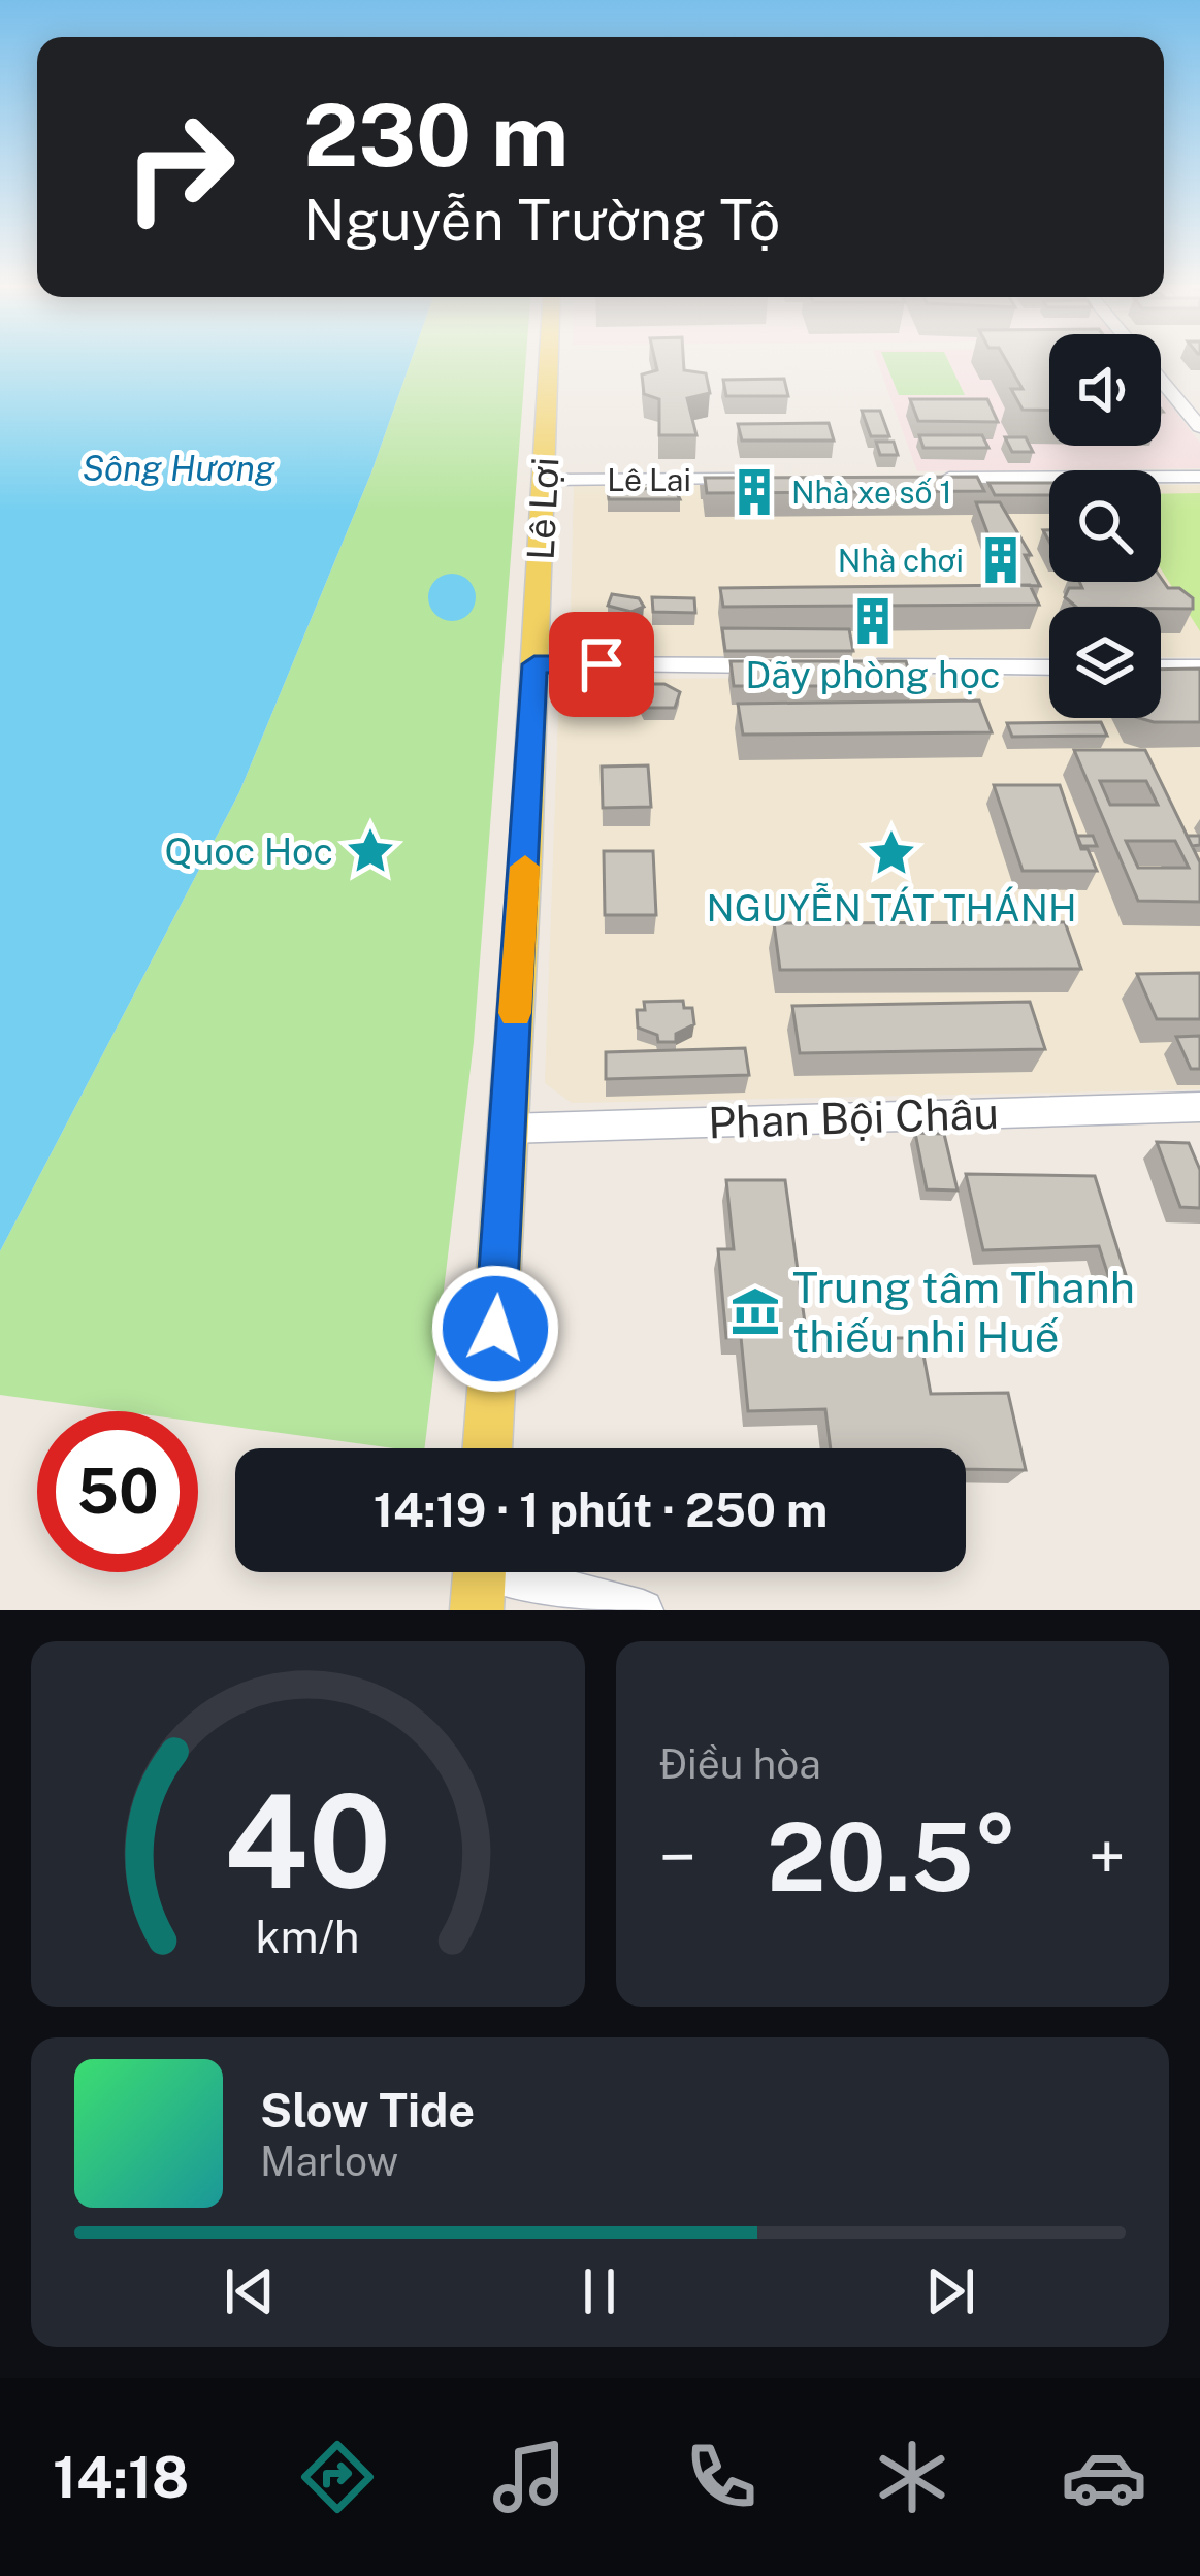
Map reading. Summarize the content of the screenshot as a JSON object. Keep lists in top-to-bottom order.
{
  "streets": {
    "main road": ["Lê Lợi"],
    "street": ["Lê Lai", "Phan Bội Châu"]
  },
  "crossings": [
    ["Lê Lai", "Lê Lợi"],
    ["Lê Lợi", "Phan Bội Châu"]
  ],
  "water": ["Sông Hương"],
  "places": {
    "building": ["Nhà xe số 1", "Nhà chơi", "Dãy phòng học"],
    "place": ["Quoc Hoc", "NGUYỄN TÁT THÁNH"],
    "museum": ["Trung tâm Thanh thiếu nhi Huế"]
  },
  "page": {
    "turn": ["230 m", "Nguyễn Trường Tộ"],
    "limit": "50",
    "trip": "14:19 · 1 phút · 250 m",
    "tile": "Điều hòa",
    "heat": ["−", "20.5°", "+"],
    "song": ["Slow Tide", "Marlow"],
    "tabs": "14:18",
    "gauge": ["40", "km/h"]
  }
}
